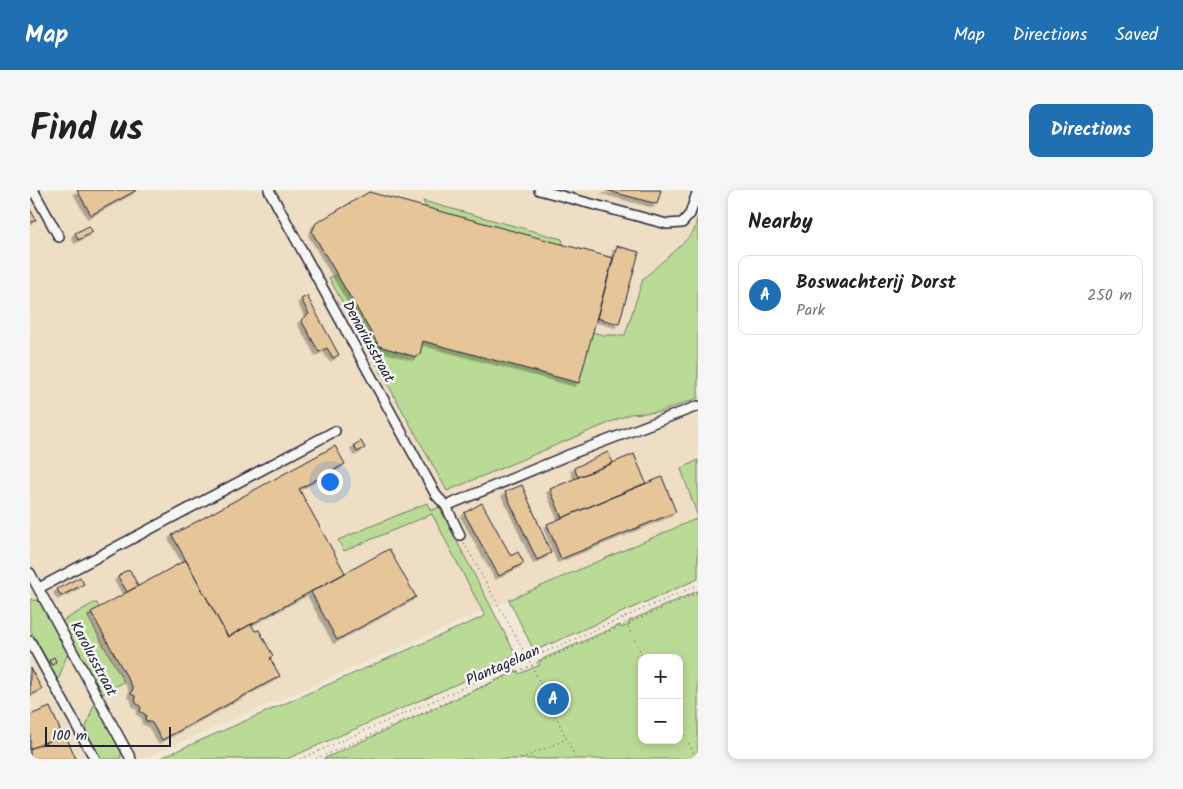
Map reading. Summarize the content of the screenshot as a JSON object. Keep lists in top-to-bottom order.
{
  "streets": {
    "street": ["Denariusstraat", "Karolusstraat"],
    "path": ["Plantagelaan"]
  },
  "scale_bar": "100 m",
  "page": {
    "header": "Map",
    "nav": ["Map", "Directions", "Saved"],
    "title": "Find us",
    "buttons": "Directions",
    "heading": "Nearby",
    "list": [
      {
        "mark": "A",
        "name": "Boswachterij Dorst",
        "note": "Park",
        "value": "250 m"
      }
    ],
    "map_buttons": ["+", "−"],
    "pins": "A",
    "scale": "100 m"
  }
}
